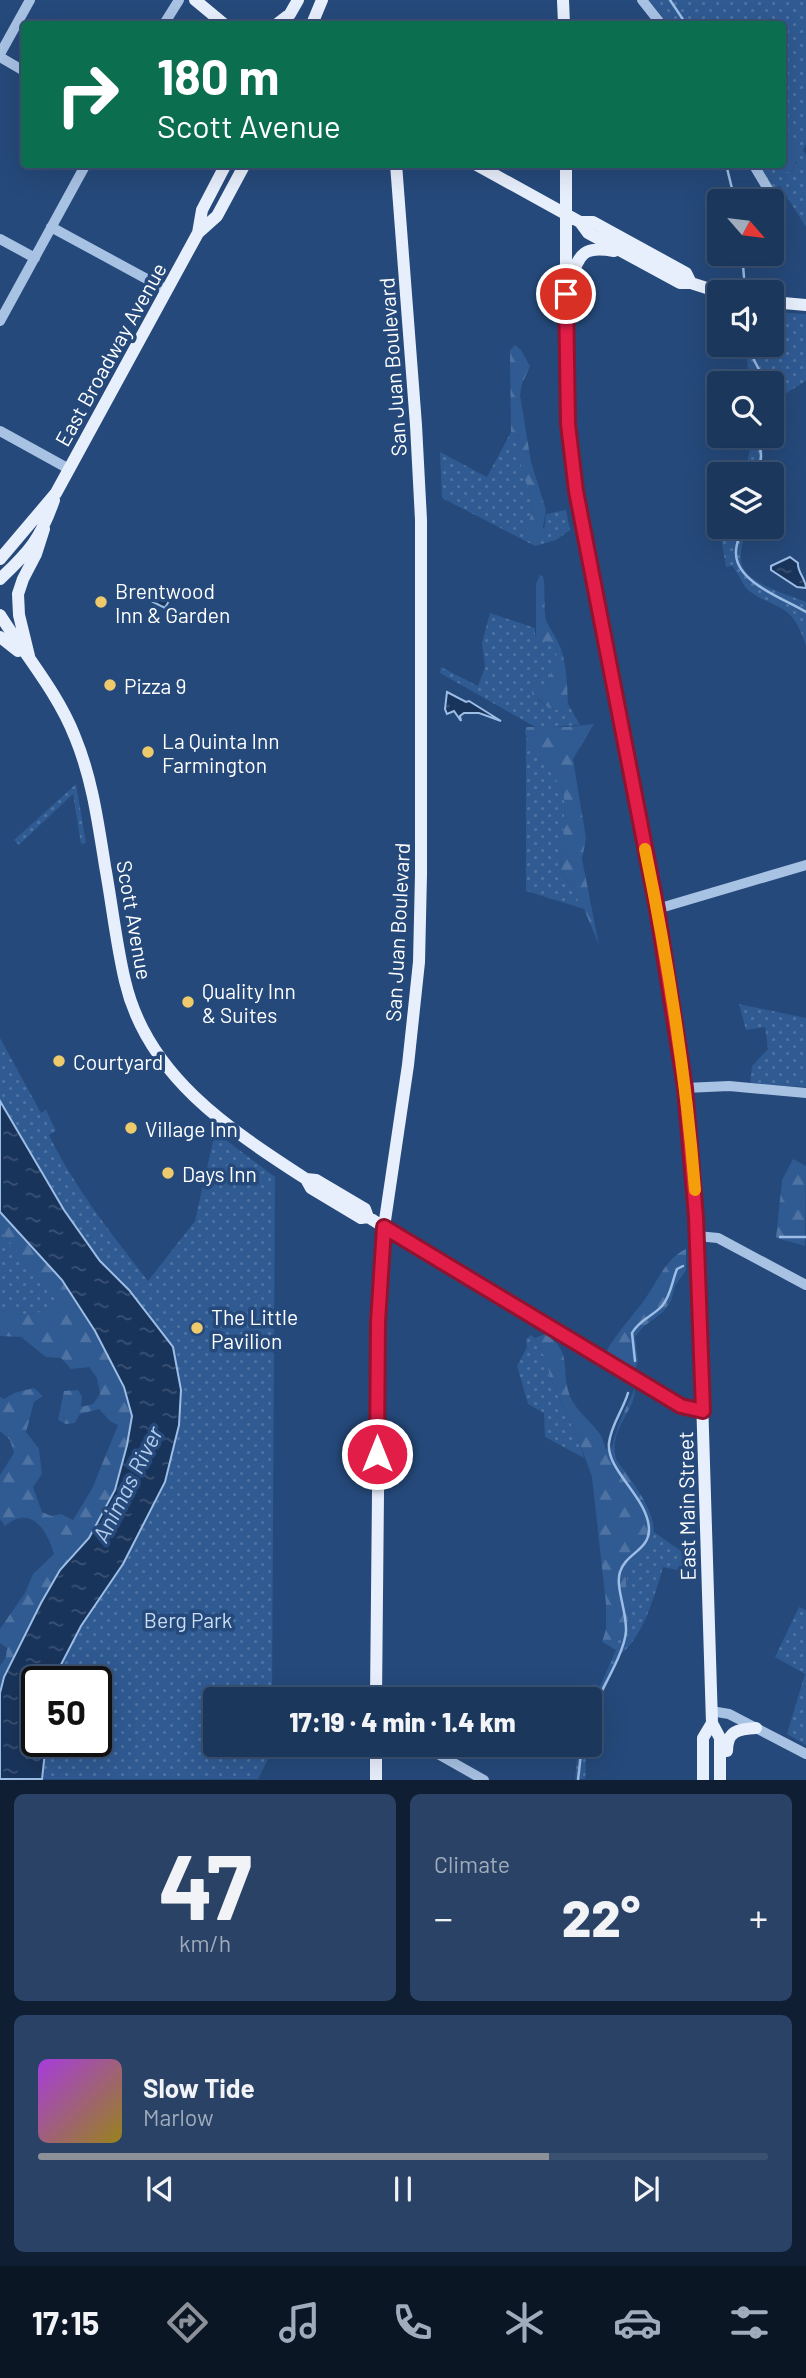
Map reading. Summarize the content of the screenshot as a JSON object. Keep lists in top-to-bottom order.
{
  "streets": {
    "main road": [
      "East Broadway Avenue",
      "San Juan Boulevard",
      "Scott Avenue",
      "East Main Street"
    ]
  },
  "crossings": [
    ["San Juan Boulevard", "Scott Avenue"],
    ["Scott Avenue", "East Main Street"]
  ],
  "water": ["Animas River"],
  "parks": ["Berg Park"],
  "places": [
    "Brentwood Inn & Garden",
    "Pizza 9",
    "La Quinta Inn Farmington",
    "Quality Inn & Suites",
    "Courtyard",
    "Village Inn",
    "Days Inn",
    "The Little Pavilion"
  ],
  "north": "bottom right",
  "page": {
    "turn": ["180 m", "Scott Avenue"],
    "limit": "50",
    "trip": "17:19 · 4 min · 1.4 km",
    "tile": [
      ["47", "km/h"],
      "Climate"
    ],
    "heat": ["−", "22°", "+"],
    "song": ["Slow Tide", "Marlow"],
    "tabs": "17:15"
  }
}
